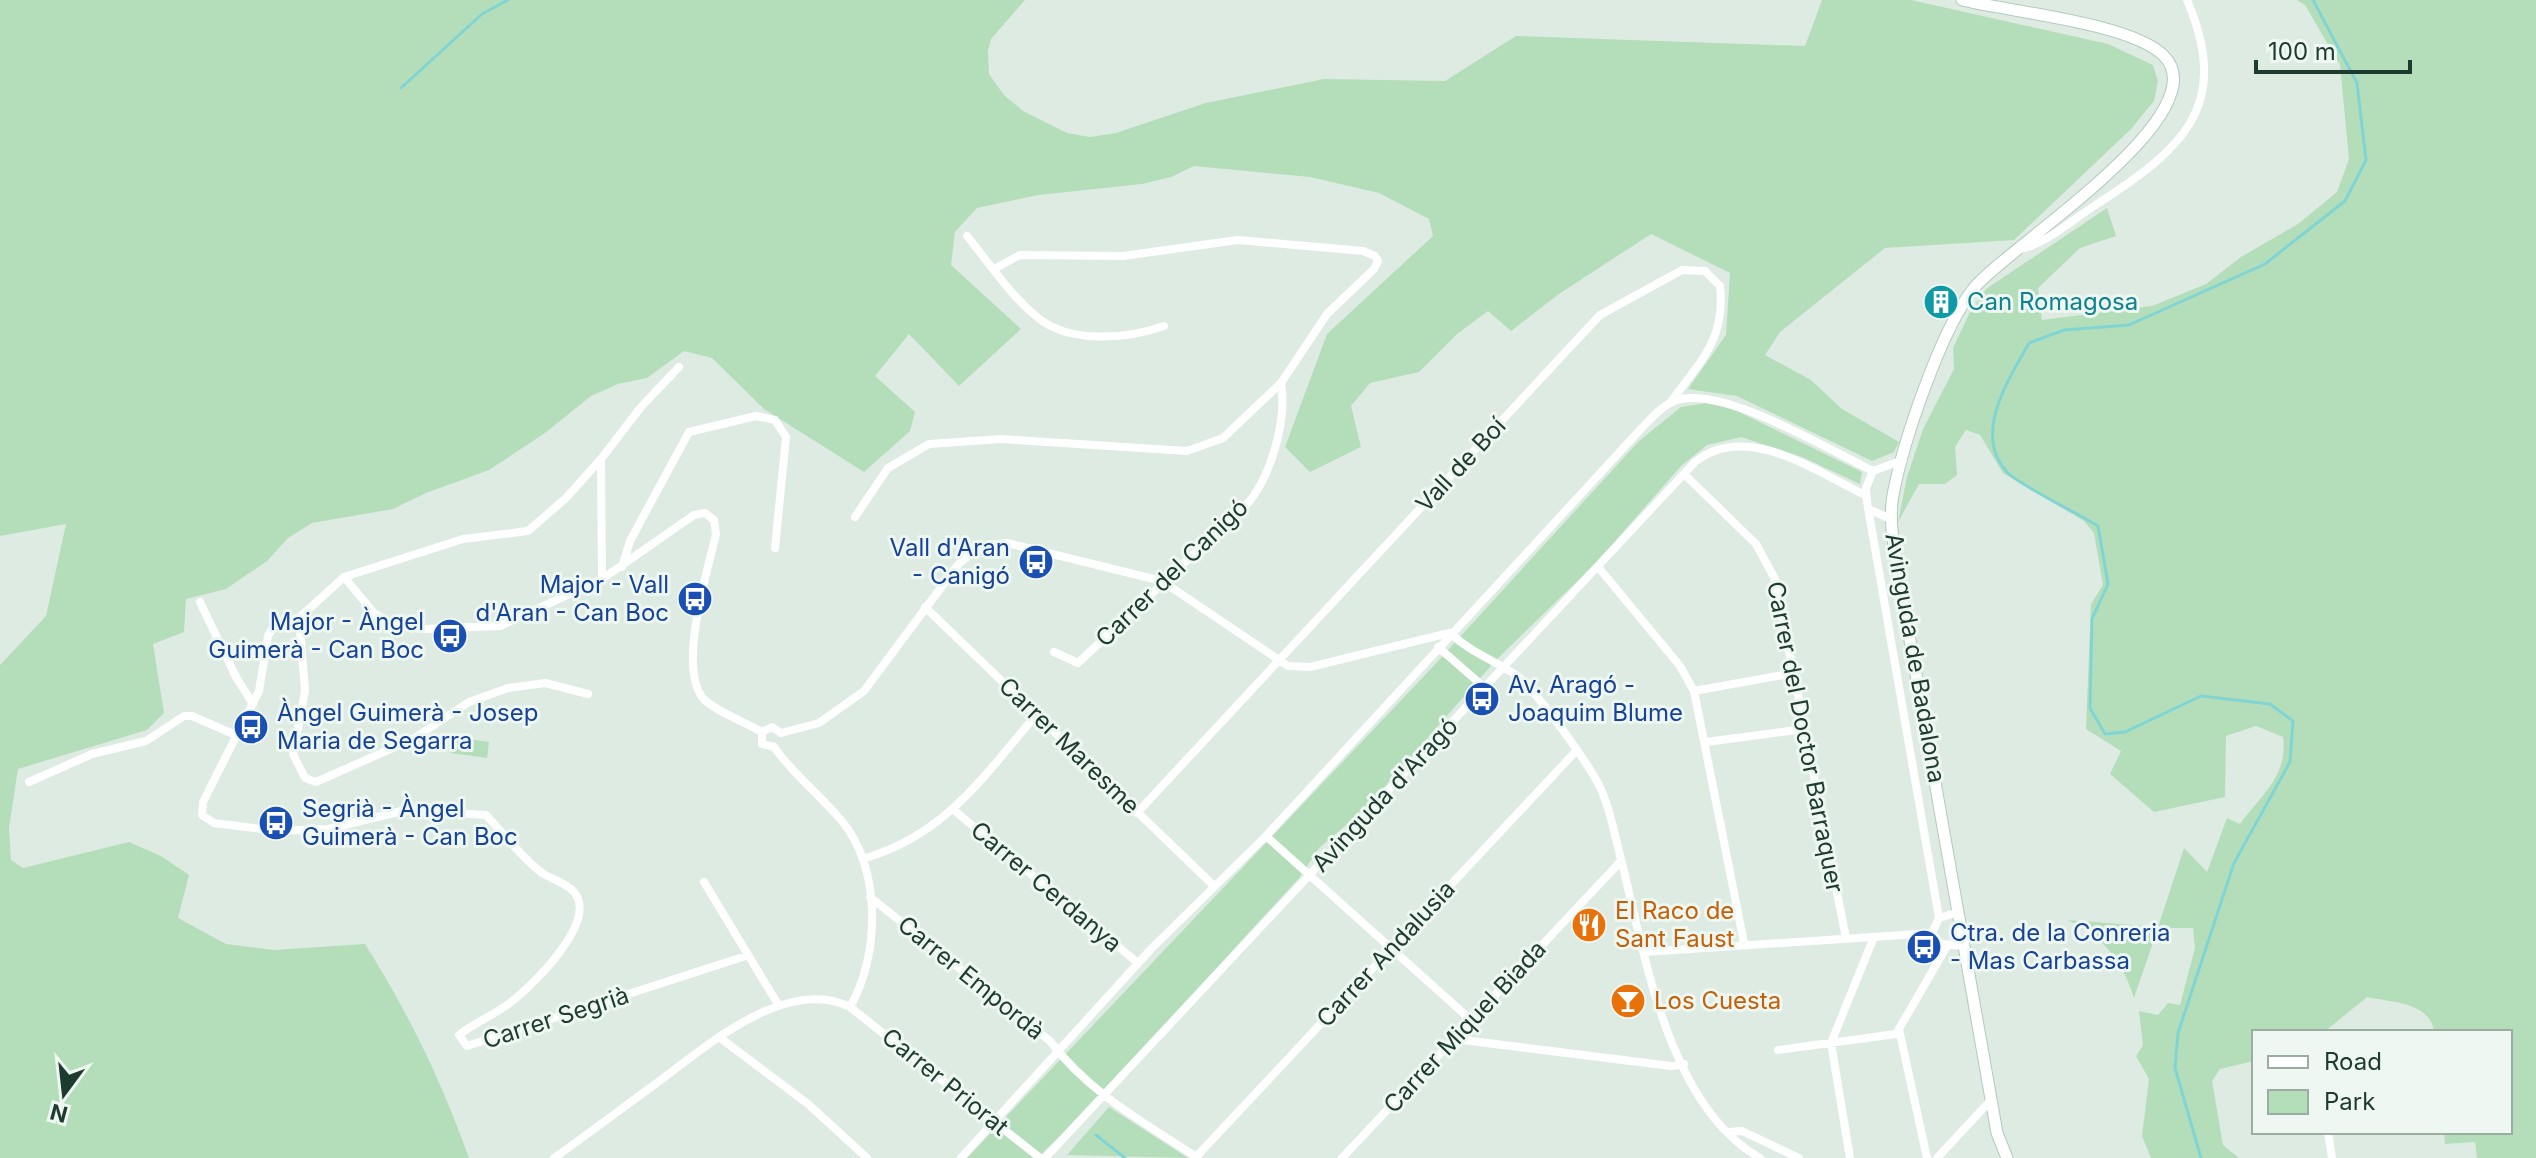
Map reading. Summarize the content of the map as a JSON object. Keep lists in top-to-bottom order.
{
  "streets": {
    "street": [
      "Vall de Boí",
      "Carrer del Canigó",
      "Avinguda de Badalona",
      "Carrer del Doctor Barraquer",
      "Carrer Maresme",
      "Avinguda d'Aragó",
      "Carrer Cerdanya",
      "Carrer Andalusia",
      "Carrer Empordà",
      "Carrer Segrià",
      "Carrer Miquel Biada",
      "Carrer Priorat"
    ]
  },
  "crossings": [
    ["Vall de Boí", "Carrer Maresme"],
    ["Carrer del Doctor Barraquer", "Avinguda d'Aragó"],
    ["Avinguda d'Aragó", "Carrer Empordà"],
    ["Avinguda d'Aragó", "Carrer Priorat"],
    ["Carrer Andalusia", "Carrer Empordà"]
  ],
  "places": {
    "building": ["Can Romagosa"],
    "bus stop": [
      "Vall d'Aran - Canigó",
      "Major - Vall d'Aran - Can Boc",
      "Major - Àngel Guimerà - Can Boc",
      "Av. Aragó - Joaquim Blume",
      "Àngel Guimerà - Josep Maria de Segarra",
      "Segrià - Àngel Guimerà - Can Boc",
      "Ctra. de la Conreria - Mas Carbassa"
    ],
    "restaurant": ["El Raco de Sant Faust"],
    "bar": ["Los Cuesta"]
  },
  "legend": ["Road", "Park"],
  "scale_bar": "100 m",
  "north": "bottom"
}
